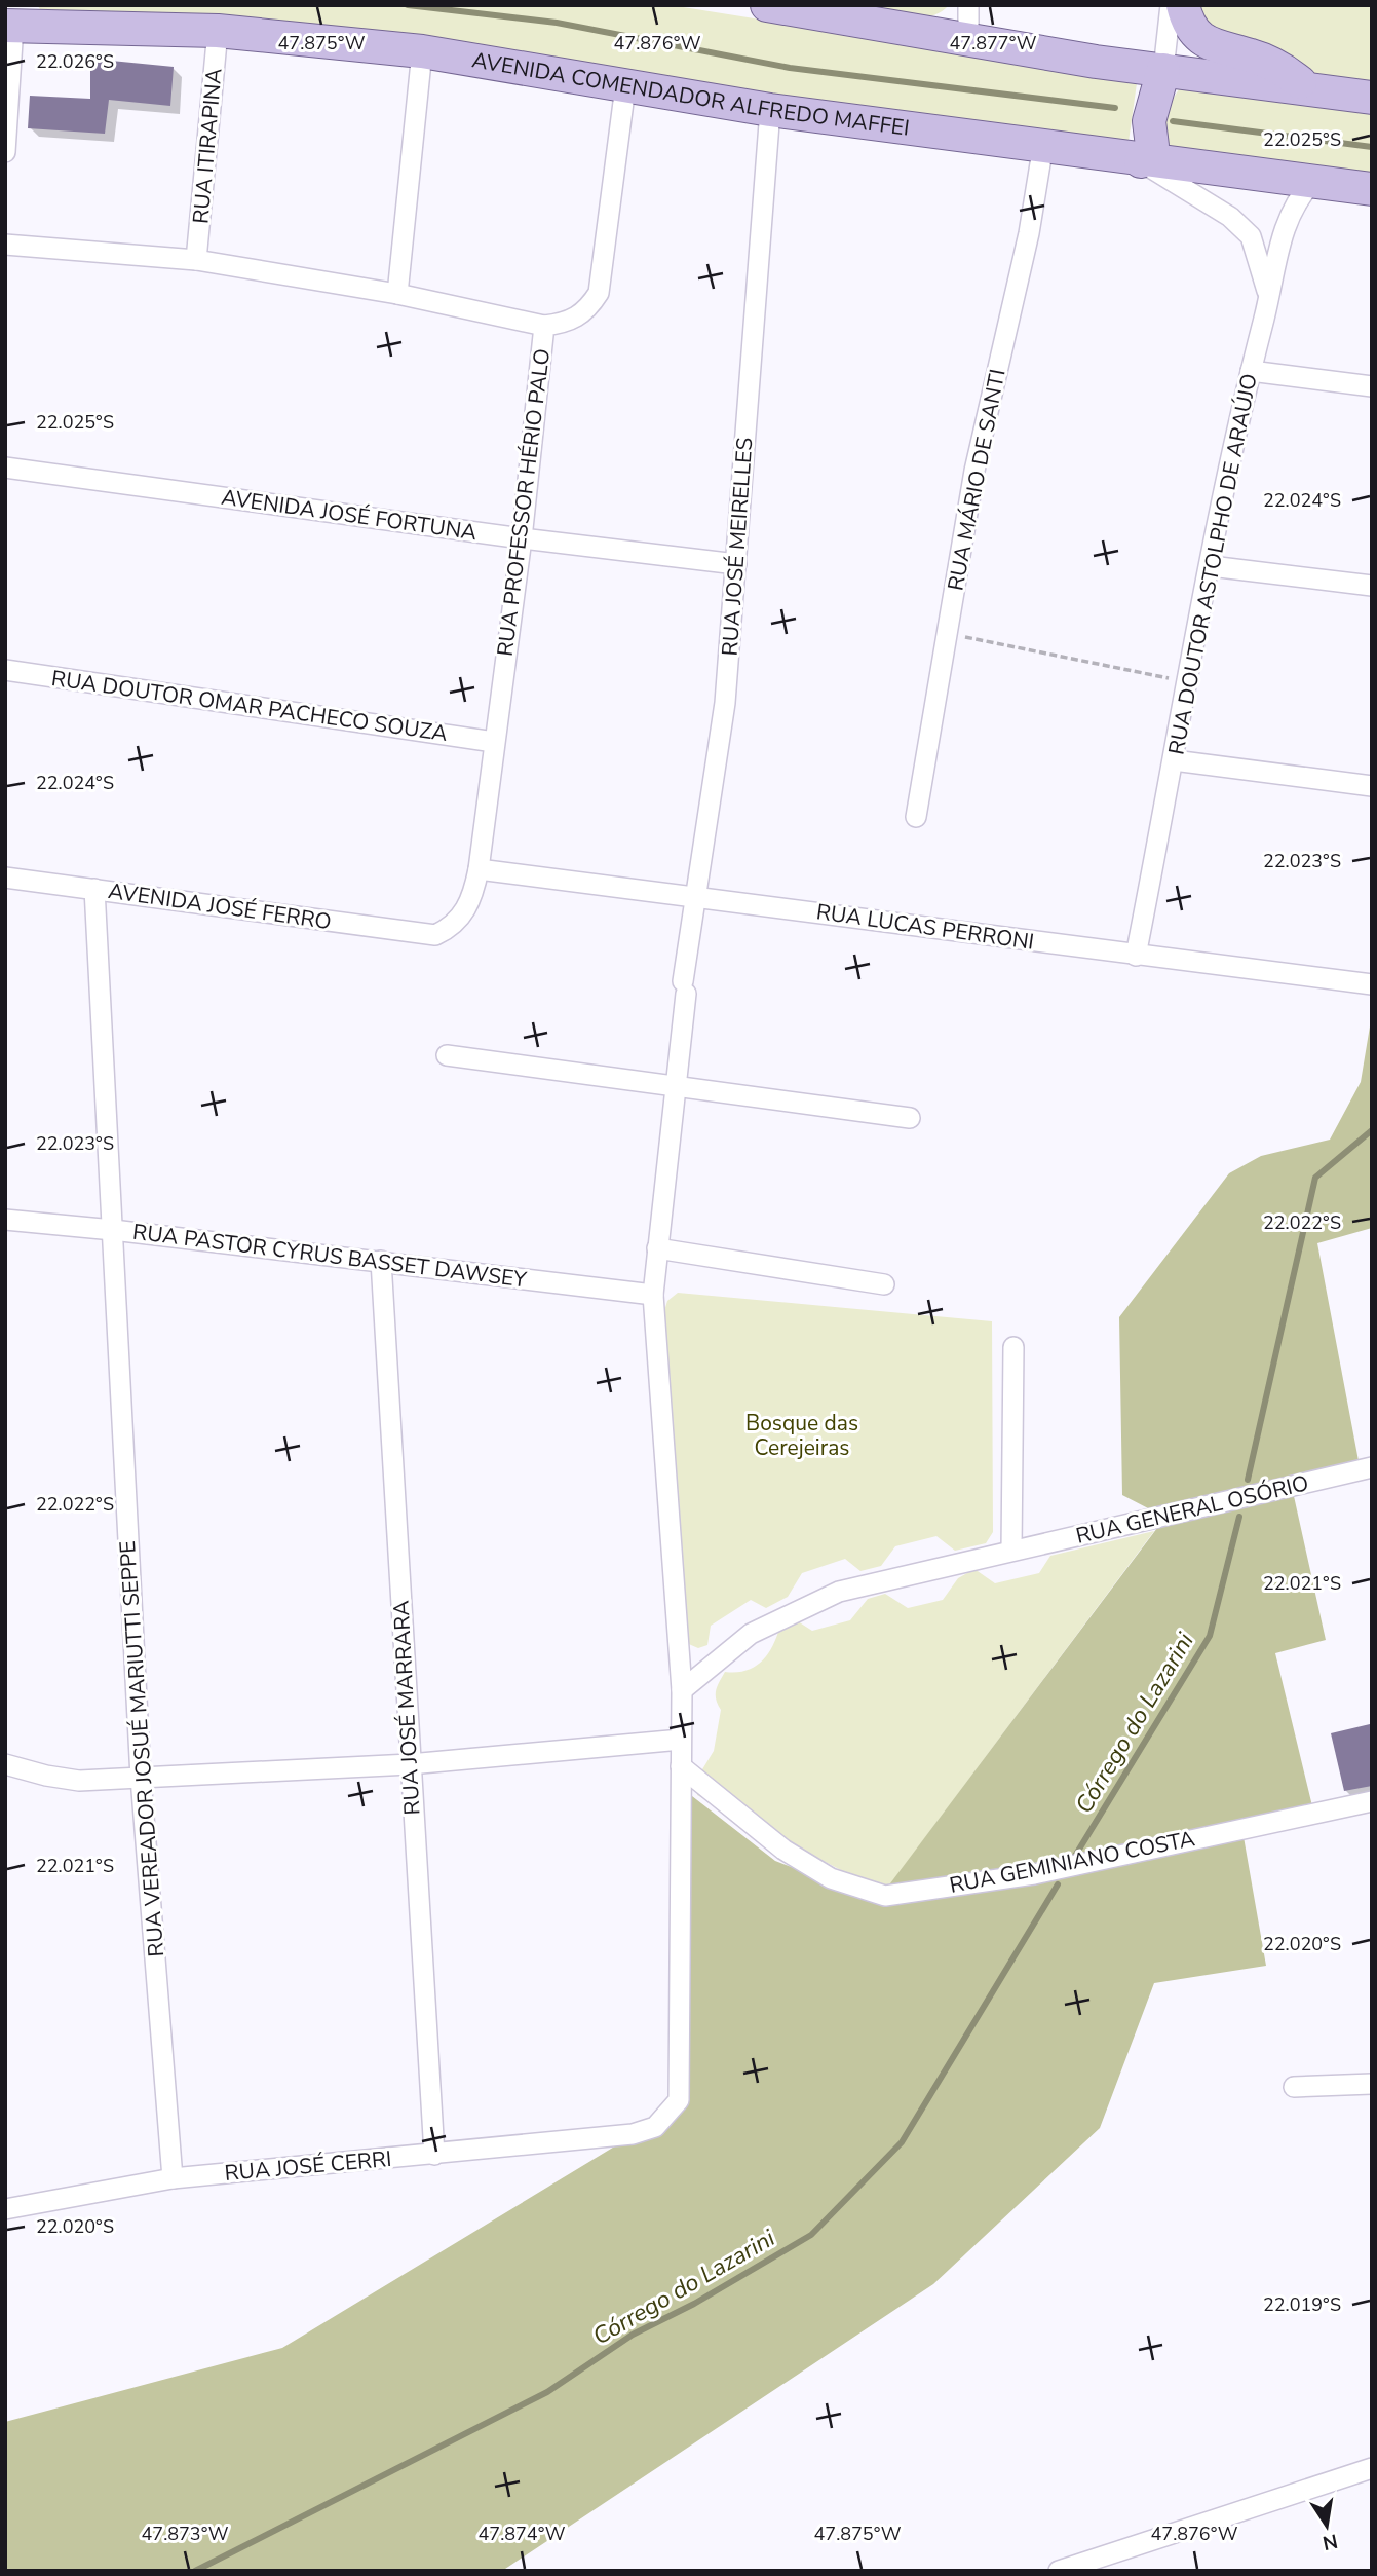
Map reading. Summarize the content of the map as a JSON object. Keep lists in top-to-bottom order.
{
  "streets": {
    "main road": ["AVENIDA COMENDADOR ALFREDO MAFFEI"],
    "street": [
      "RUA ITIRAPINA",
      "RUA MÁRIO DE SANTI",
      "RUA PROFESSOR HÉRIO PALO",
      "AVENIDA JOSÉ FORTUNA",
      "RUA JOSÉ MEIRELLES",
      "RUA DOUTOR ASTOLPHO DE ARAÚJO",
      "RUA DOUTOR OMAR PACHECO SOUZA",
      "AVENIDA JOSÉ FERRO",
      "RUA LUCAS PERRONI",
      "RUA PASTOR CYRUS BASSET DAWSEY",
      "RUA GENERAL OSÓRIO",
      "RUA JOSÉ MARRARA",
      "RUA VEREADOR JOSUÉ MARIUTTI SEPPE",
      "RUA GEMINIANO COSTA",
      "RUA JOSÉ CERRI"
    ]
  },
  "crossings": [
    ["AVENIDA COMENDADOR ALFREDO MAFFEI", "RUA ITIRAPINA"],
    ["AVENIDA COMENDADOR ALFREDO MAFFEI", "RUA MÁRIO DE SANTI"],
    ["AVENIDA COMENDADOR ALFREDO MAFFEI", "RUA PROFESSOR HÉRIO PALO"],
    ["AVENIDA COMENDADOR ALFREDO MAFFEI", "RUA JOSÉ MEIRELLES"],
    ["AVENIDA COMENDADOR ALFREDO MAFFEI", "RUA DOUTOR ASTOLPHO DE ARAÚJO"],
    ["RUA PROFESSOR HÉRIO PALO", "AVENIDA JOSÉ FORTUNA"],
    ["RUA PROFESSOR HÉRIO PALO", "RUA DOUTOR OMAR PACHECO SOUZA"],
    ["RUA PROFESSOR HÉRIO PALO", "AVENIDA JOSÉ FERRO"],
    ["RUA PROFESSOR HÉRIO PALO", "RUA LUCAS PERRONI"],
    ["AVENIDA JOSÉ FORTUNA", "RUA JOSÉ MEIRELLES"],
    ["RUA JOSÉ MEIRELLES", "RUA LUCAS PERRONI"],
    ["RUA JOSÉ MEIRELLES", "RUA PASTOR CYRUS BASSET DAWSEY"],
    ["RUA JOSÉ MEIRELLES", "RUA GENERAL OSÓRIO"],
    ["RUA JOSÉ MEIRELLES", "RUA GEMINIANO COSTA"],
    ["RUA JOSÉ MEIRELLES", "RUA JOSÉ CERRI"],
    ["RUA DOUTOR ASTOLPHO DE ARAÚJO", "RUA LUCAS PERRONI"],
    ["AVENIDA JOSÉ FERRO", "RUA VEREADOR JOSUÉ MARIUTTI SEPPE"],
    ["RUA PASTOR CYRUS BASSET DAWSEY", "RUA JOSÉ MARRARA"],
    ["RUA PASTOR CYRUS BASSET DAWSEY", "RUA VEREADOR JOSUÉ MARIUTTI SEPPE"],
    ["RUA JOSÉ MARRARA", "RUA JOSÉ CERRI"],
    ["RUA VEREADOR JOSUÉ MARIUTTI SEPPE", "RUA JOSÉ CERRI"]
  ],
  "water": ["Córrego do Lazarini"],
  "parks": ["Bosque das Cerejeiras"],
  "north": "bottom",
  "coordinates": [
    "47.875°W",
    "47.876°W",
    "47.877°W",
    "22.026°S",
    "22.025°S",
    "22.024°S",
    "22.023°S",
    "22.022°S",
    "22.021°S",
    "22.020°S",
    "22.019°S",
    "47.873°W",
    "47.874°W"
  ]
}
